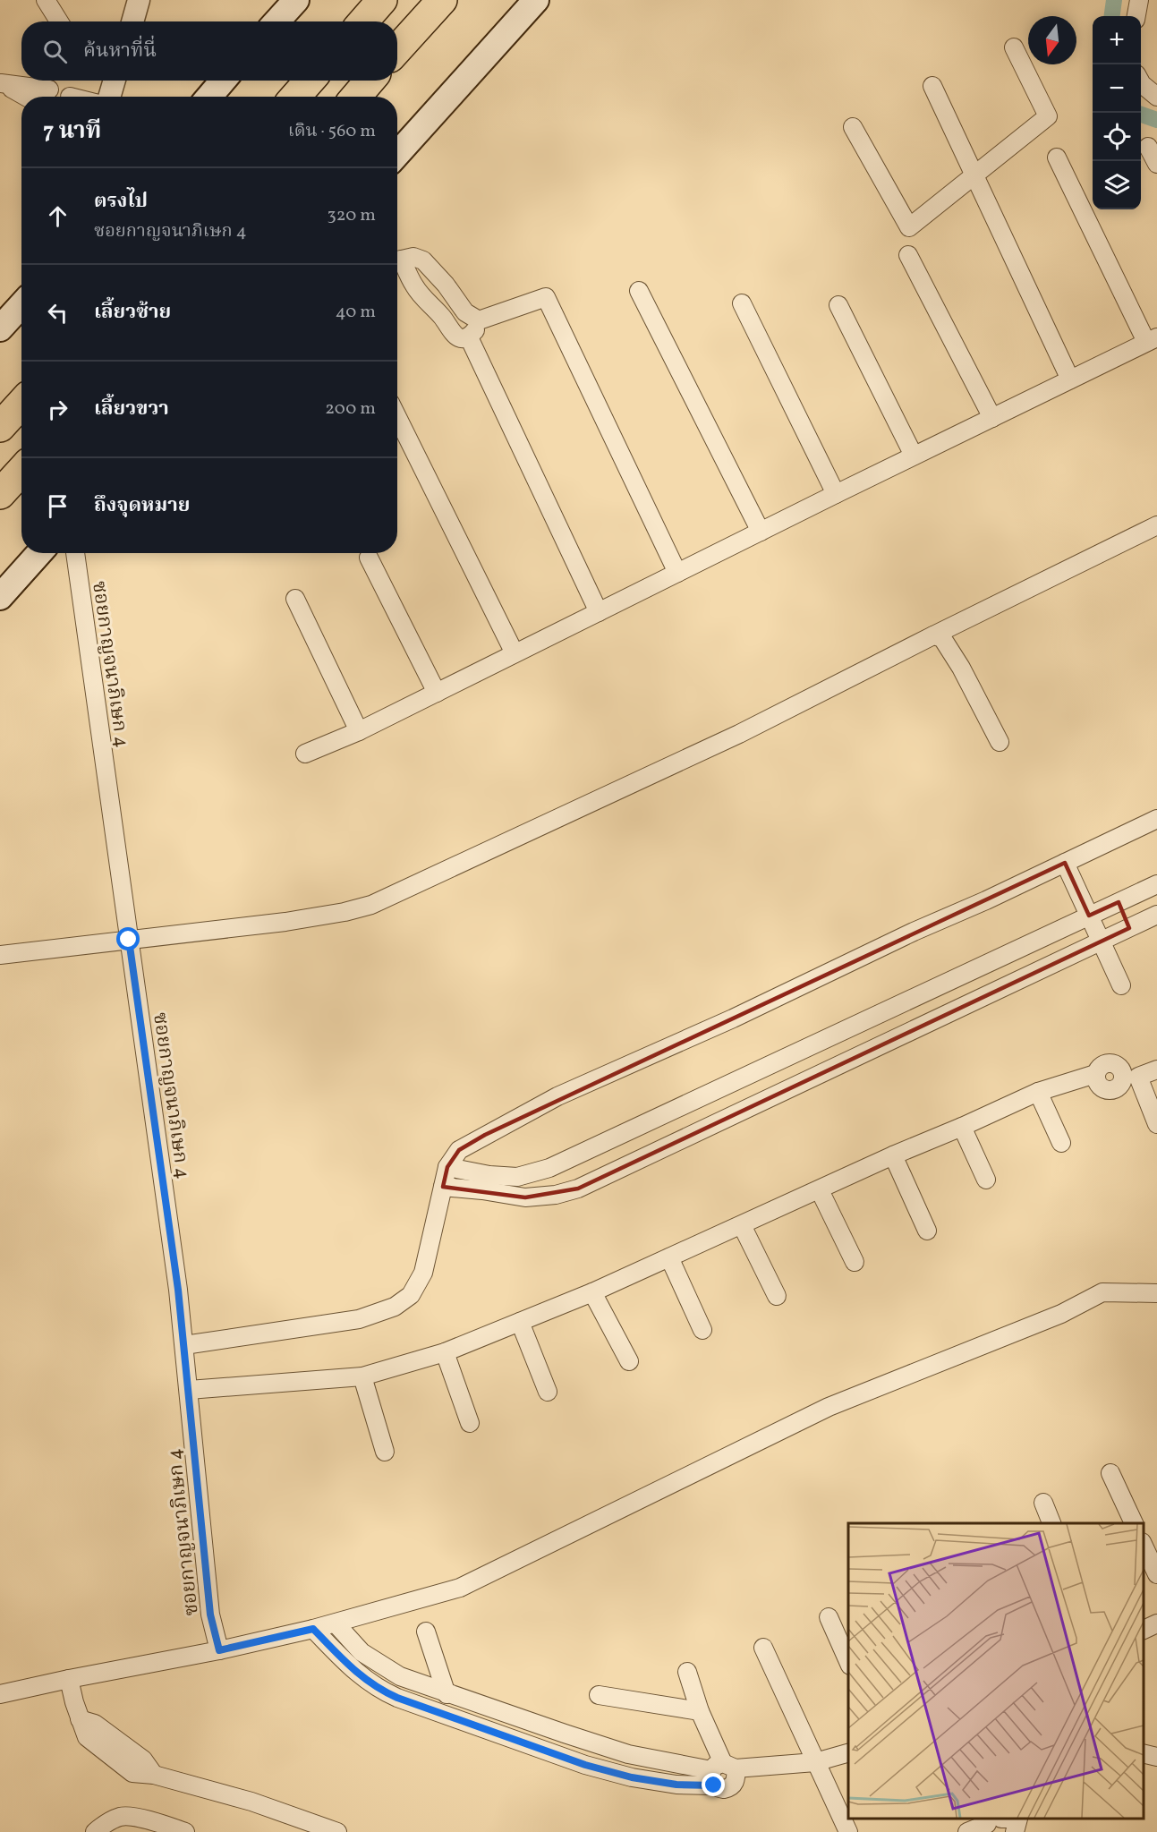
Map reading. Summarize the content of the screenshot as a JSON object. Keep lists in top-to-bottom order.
{
  "streets": {
    "street": ["ซอยกาญจนาภิเษก 4"]
  },
  "north": "bottom",
  "page": {
    "map_buttons": ["+", "−"],
    "search": "ค้นหาที่นี่",
    "heading": ["7 นาที", "เดิน · 560 m"],
    "list": [
      ["ตรงไป", "ซอยกาญจนาภิเษก 4", "320 m"],
      ["เลี้ยวซ้าย", "40 m"],
      ["เลี้ยวขวา", "200 m"],
      "ถึงจุดหมาย"
    ]
  }
}
